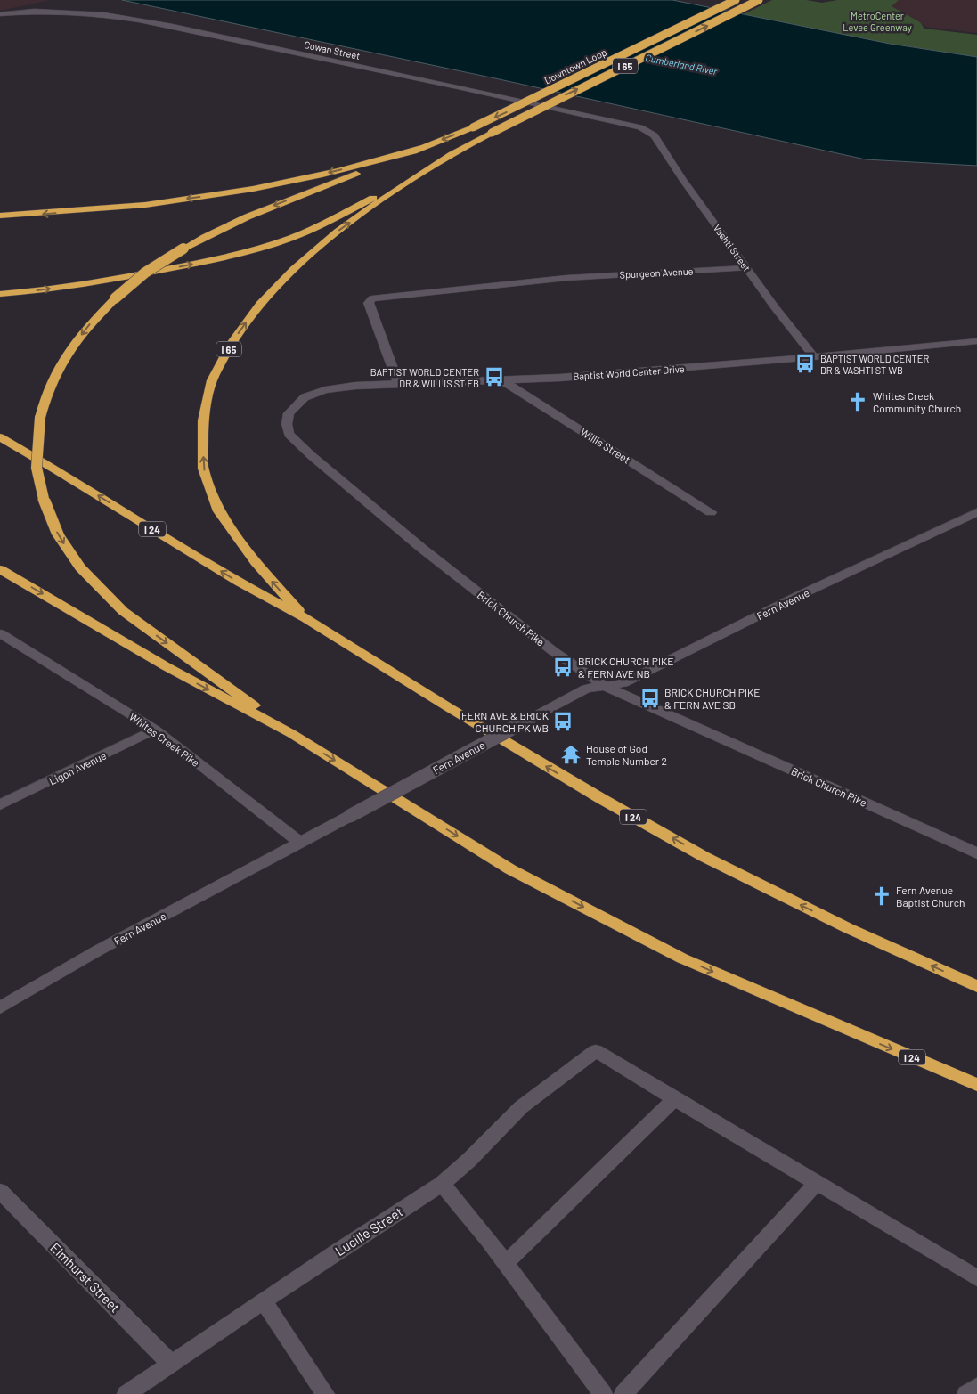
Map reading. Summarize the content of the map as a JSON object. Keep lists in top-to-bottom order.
{
  "streets": {
    "highway": ["Downtown Loop", "I 65", "I 24"],
    "street": [
      "Cowan Street",
      "Vashti Street",
      "Spurgeon Avenue",
      "Baptist World Center Drive",
      "Willis Street",
      "Fern Avenue",
      "Brick Church Pike",
      "Whites Creek Pike",
      "Ligon Avenue",
      "Lucille Street",
      "Elmhurst Street"
    ]
  },
  "crossings": [
    ["Cowan Street", "Vashti Street"],
    ["Downtown Loop", "I 65"],
    ["I 65", "I 24"],
    ["Vashti Street", "Spurgeon Avenue"],
    ["Vashti Street", "Baptist World Center Drive"],
    ["Spurgeon Avenue", "Baptist World Center Drive"],
    ["Baptist World Center Drive", "Willis Street"],
    ["Baptist World Center Drive", "Brick Church Pike"],
    ["Fern Avenue", "Brick Church Pike"],
    ["Fern Avenue", "Whites Creek Pike"],
    ["Whites Creek Pike", "Ligon Avenue"],
    ["Lucille Street", "Elmhurst Street"]
  ],
  "water": ["Cumberland River"],
  "parks": ["MetroCenter Levee Greenway"],
  "places": {
    "bus stop": [
      "BAPTIST WORLD CENTER DR & VASHTI ST WB",
      "BAPTIST WORLD CENTER DR & WILLIS ST EB",
      "BRICK CHURCH PIKE & FERN AVE NB",
      "BRICK CHURCH PIKE & FERN AVE SB",
      "FERN AVE & BRICK CHURCH PK WB"
    ],
    "church": ["Whites Creek Community Church", "Fern Avenue Baptist Church"],
    "temple": ["House of God Temple Number 2"]
  }
}
